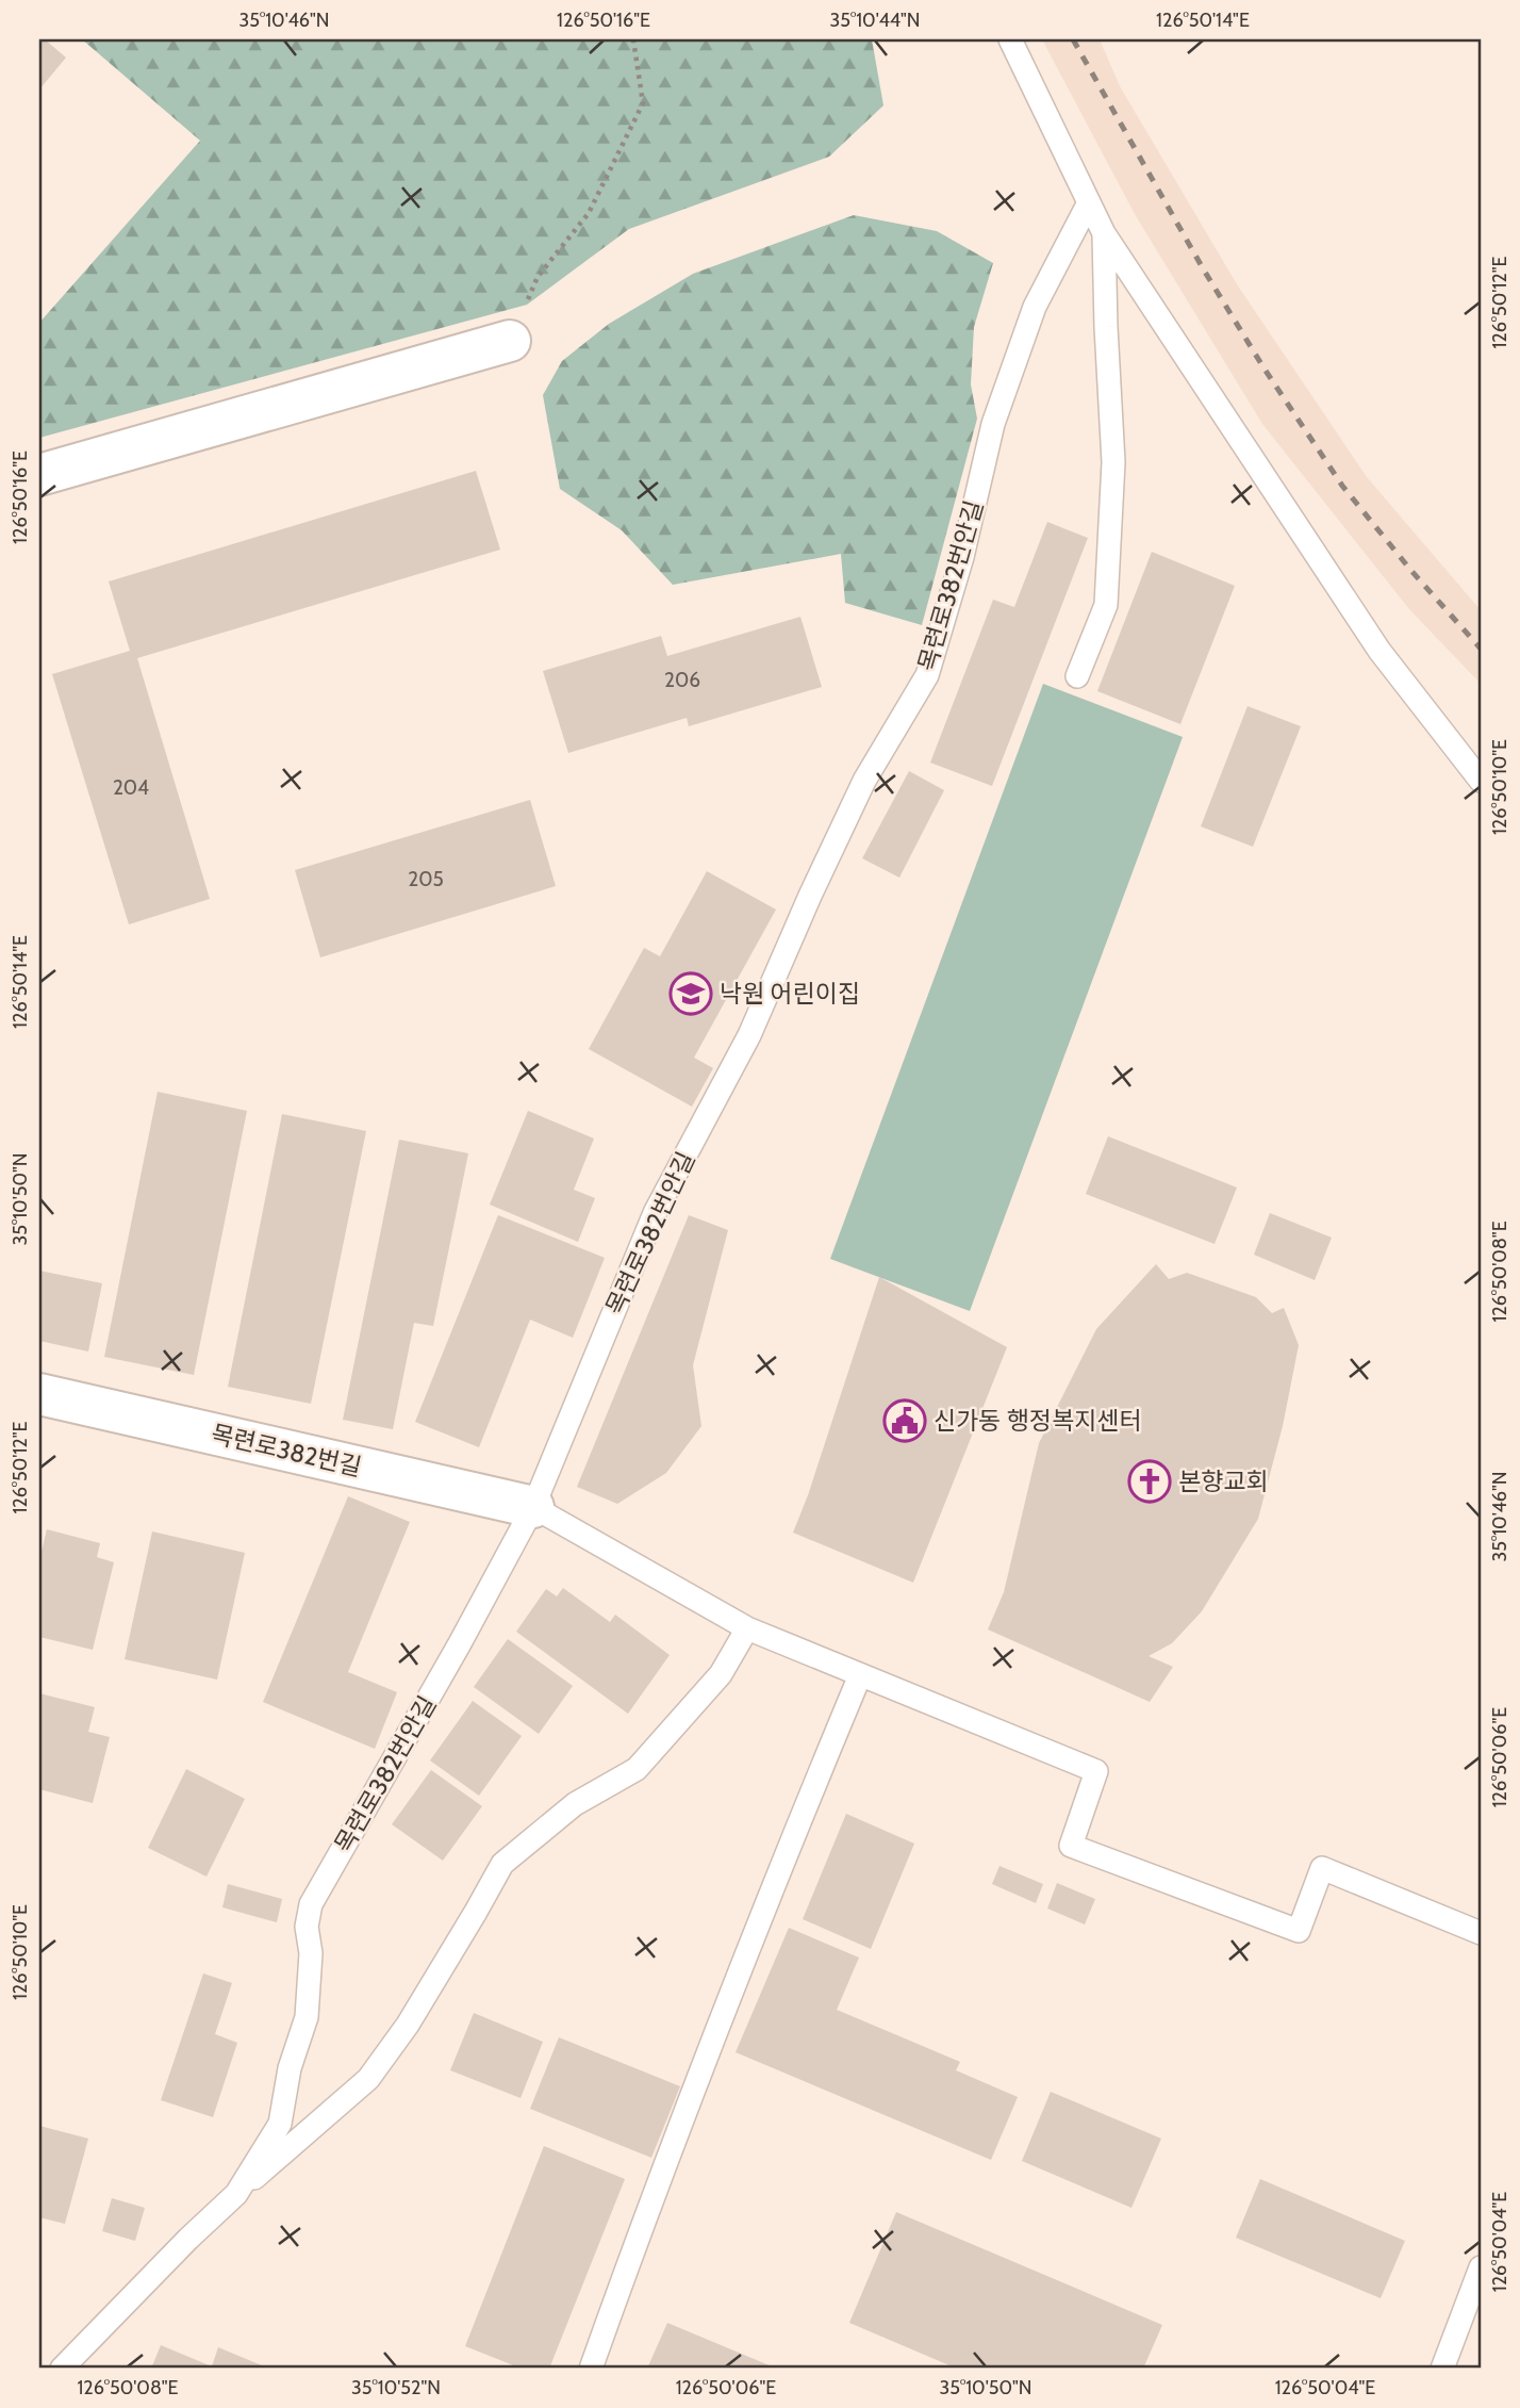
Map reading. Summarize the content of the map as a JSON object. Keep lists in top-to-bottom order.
{
  "streets": {
    "street": ["목련로382번길"],
    "lane": ["목련로382번안길"]
  },
  "crossings": [
    ["목련로382번안길", "목련로382번길"]
  ],
  "places": {
    "school or university": ["낙원 어린이집"],
    "public building": ["신가동 행정복지센터"],
    "church": ["본향교회"]
  },
  "house_numbers": ["206", "204", "205"],
  "coordinates": [
    "35°10'46\"N",
    "126°50'16\"E",
    "35°10'44\"N",
    "126°50'14\"E",
    "126°50'12\"E",
    "126°50'10\"E",
    "35°10'50\"N",
    "126°50'08\"E",
    "126°50'06\"E",
    "126°50'04\"E",
    "35°10'52\"N"
  ]
}
